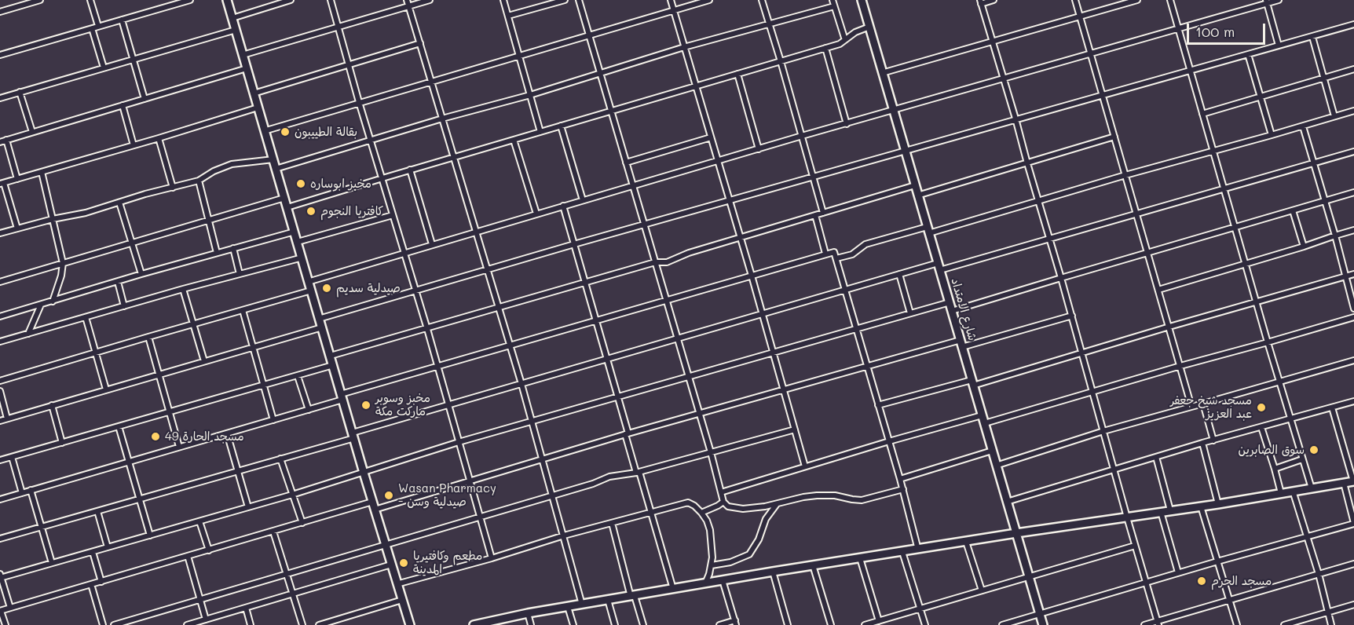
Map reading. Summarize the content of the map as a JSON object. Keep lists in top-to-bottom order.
{
  "streets": {
    "street": ["شارع الامتداد"]
  },
  "places": [
    "بقالة الطييبون",
    "مخبز ابوساره",
    "كافتريا النجوم",
    "صيدلية سديم",
    "مخبز وسوبر ماركت مكة",
    "مسجد شيخ جعفر عبد العزيز",
    "مسجد الحارة 49",
    "سوق الصابرين",
    "Wasan Pharmacy - صيدلية وسن",
    "مطعم وكافتيريا المدينة",
    "مسجد الحرم"
  ],
  "scale_bar": "100 m"
}
